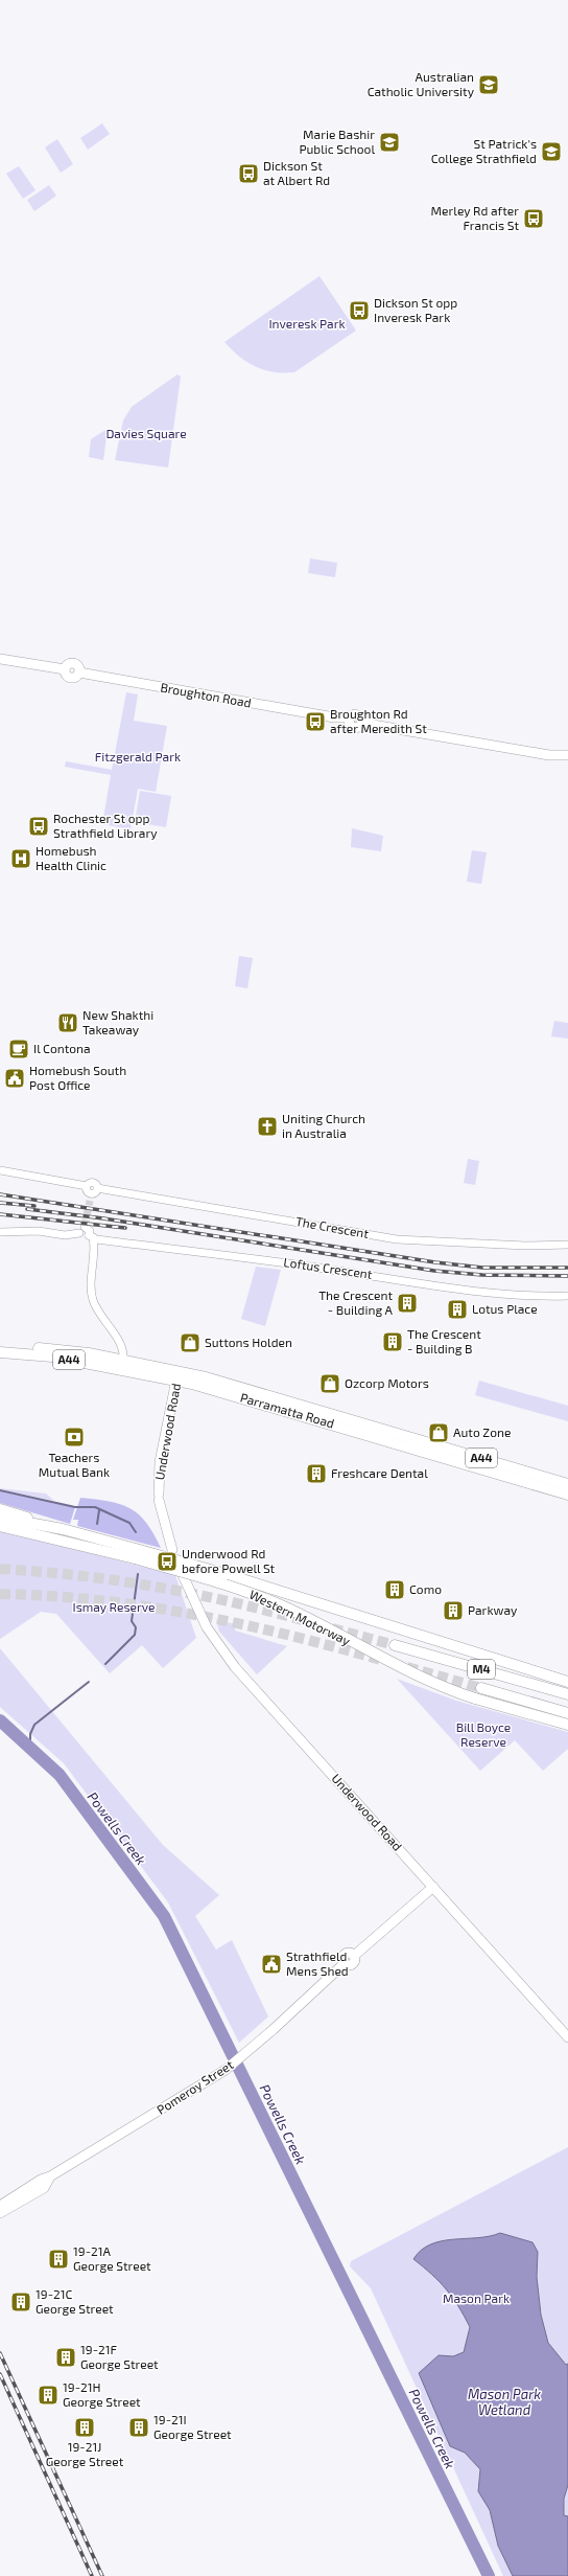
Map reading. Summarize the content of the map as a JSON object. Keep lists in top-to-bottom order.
{
  "streets": {
    "highway": [
      "A44",
      "Parramatta Road",
      "Western Motorway",
      "M4"
    ],
    "main road": ["Broughton Road", "Underwood Road", "Pomeroy Street"],
    "street": ["The Crescent", "Loftus Crescent"]
  },
  "crossings": [
    ["Parramatta Road", "Underwood Road"],
    ["Underwood Road", "Pomeroy Street"]
  ],
  "water": ["Powells Creek", "Mason Park Wetland"],
  "parks": [
    "Inveresk Park",
    "Davies Square",
    "Fitzgerald Park",
    "Ismay Reserve",
    "Bill Boyce Reserve",
    "Mason Park"
  ],
  "places": {
    "school or university": ["Australian Catholic University", "Marie Bashir Public School", "St Patrick's College Strathfield"],
    "bus stop": [
      "Dickson St at Albert Rd",
      "Merley Rd after Francis St",
      "Dickson St opp Inveresk Park",
      "Broughton Rd after Meredith St",
      "Rochester St opp Strathfield Library",
      "Underwood Rd before Powell St"
    ],
    "hospital": ["Homebush Health Clinic"],
    "restaurant": ["New Shakthi Takeaway"],
    "cafe": ["Il Contona"],
    "public building": ["Homebush South Post Office", "Strathfield Mens Shed"],
    "church": ["Uniting Church in Australia"],
    "building": [
      "The Crescent - Building A",
      "Lotus Place",
      "The Crescent - Building B",
      "Freshcare Dental",
      "Como",
      "Parkway",
      "19-21A George Street",
      "19-21C George Street",
      "19-21F George Street",
      "19-21H George Street",
      "19-21J George Street",
      "19-21I George Street"
    ],
    "shop": ["Suttons Holden", "Ozcorp Motors", "Auto Zone"],
    "bank": ["Teachers Mutual Bank"]
  }
}
